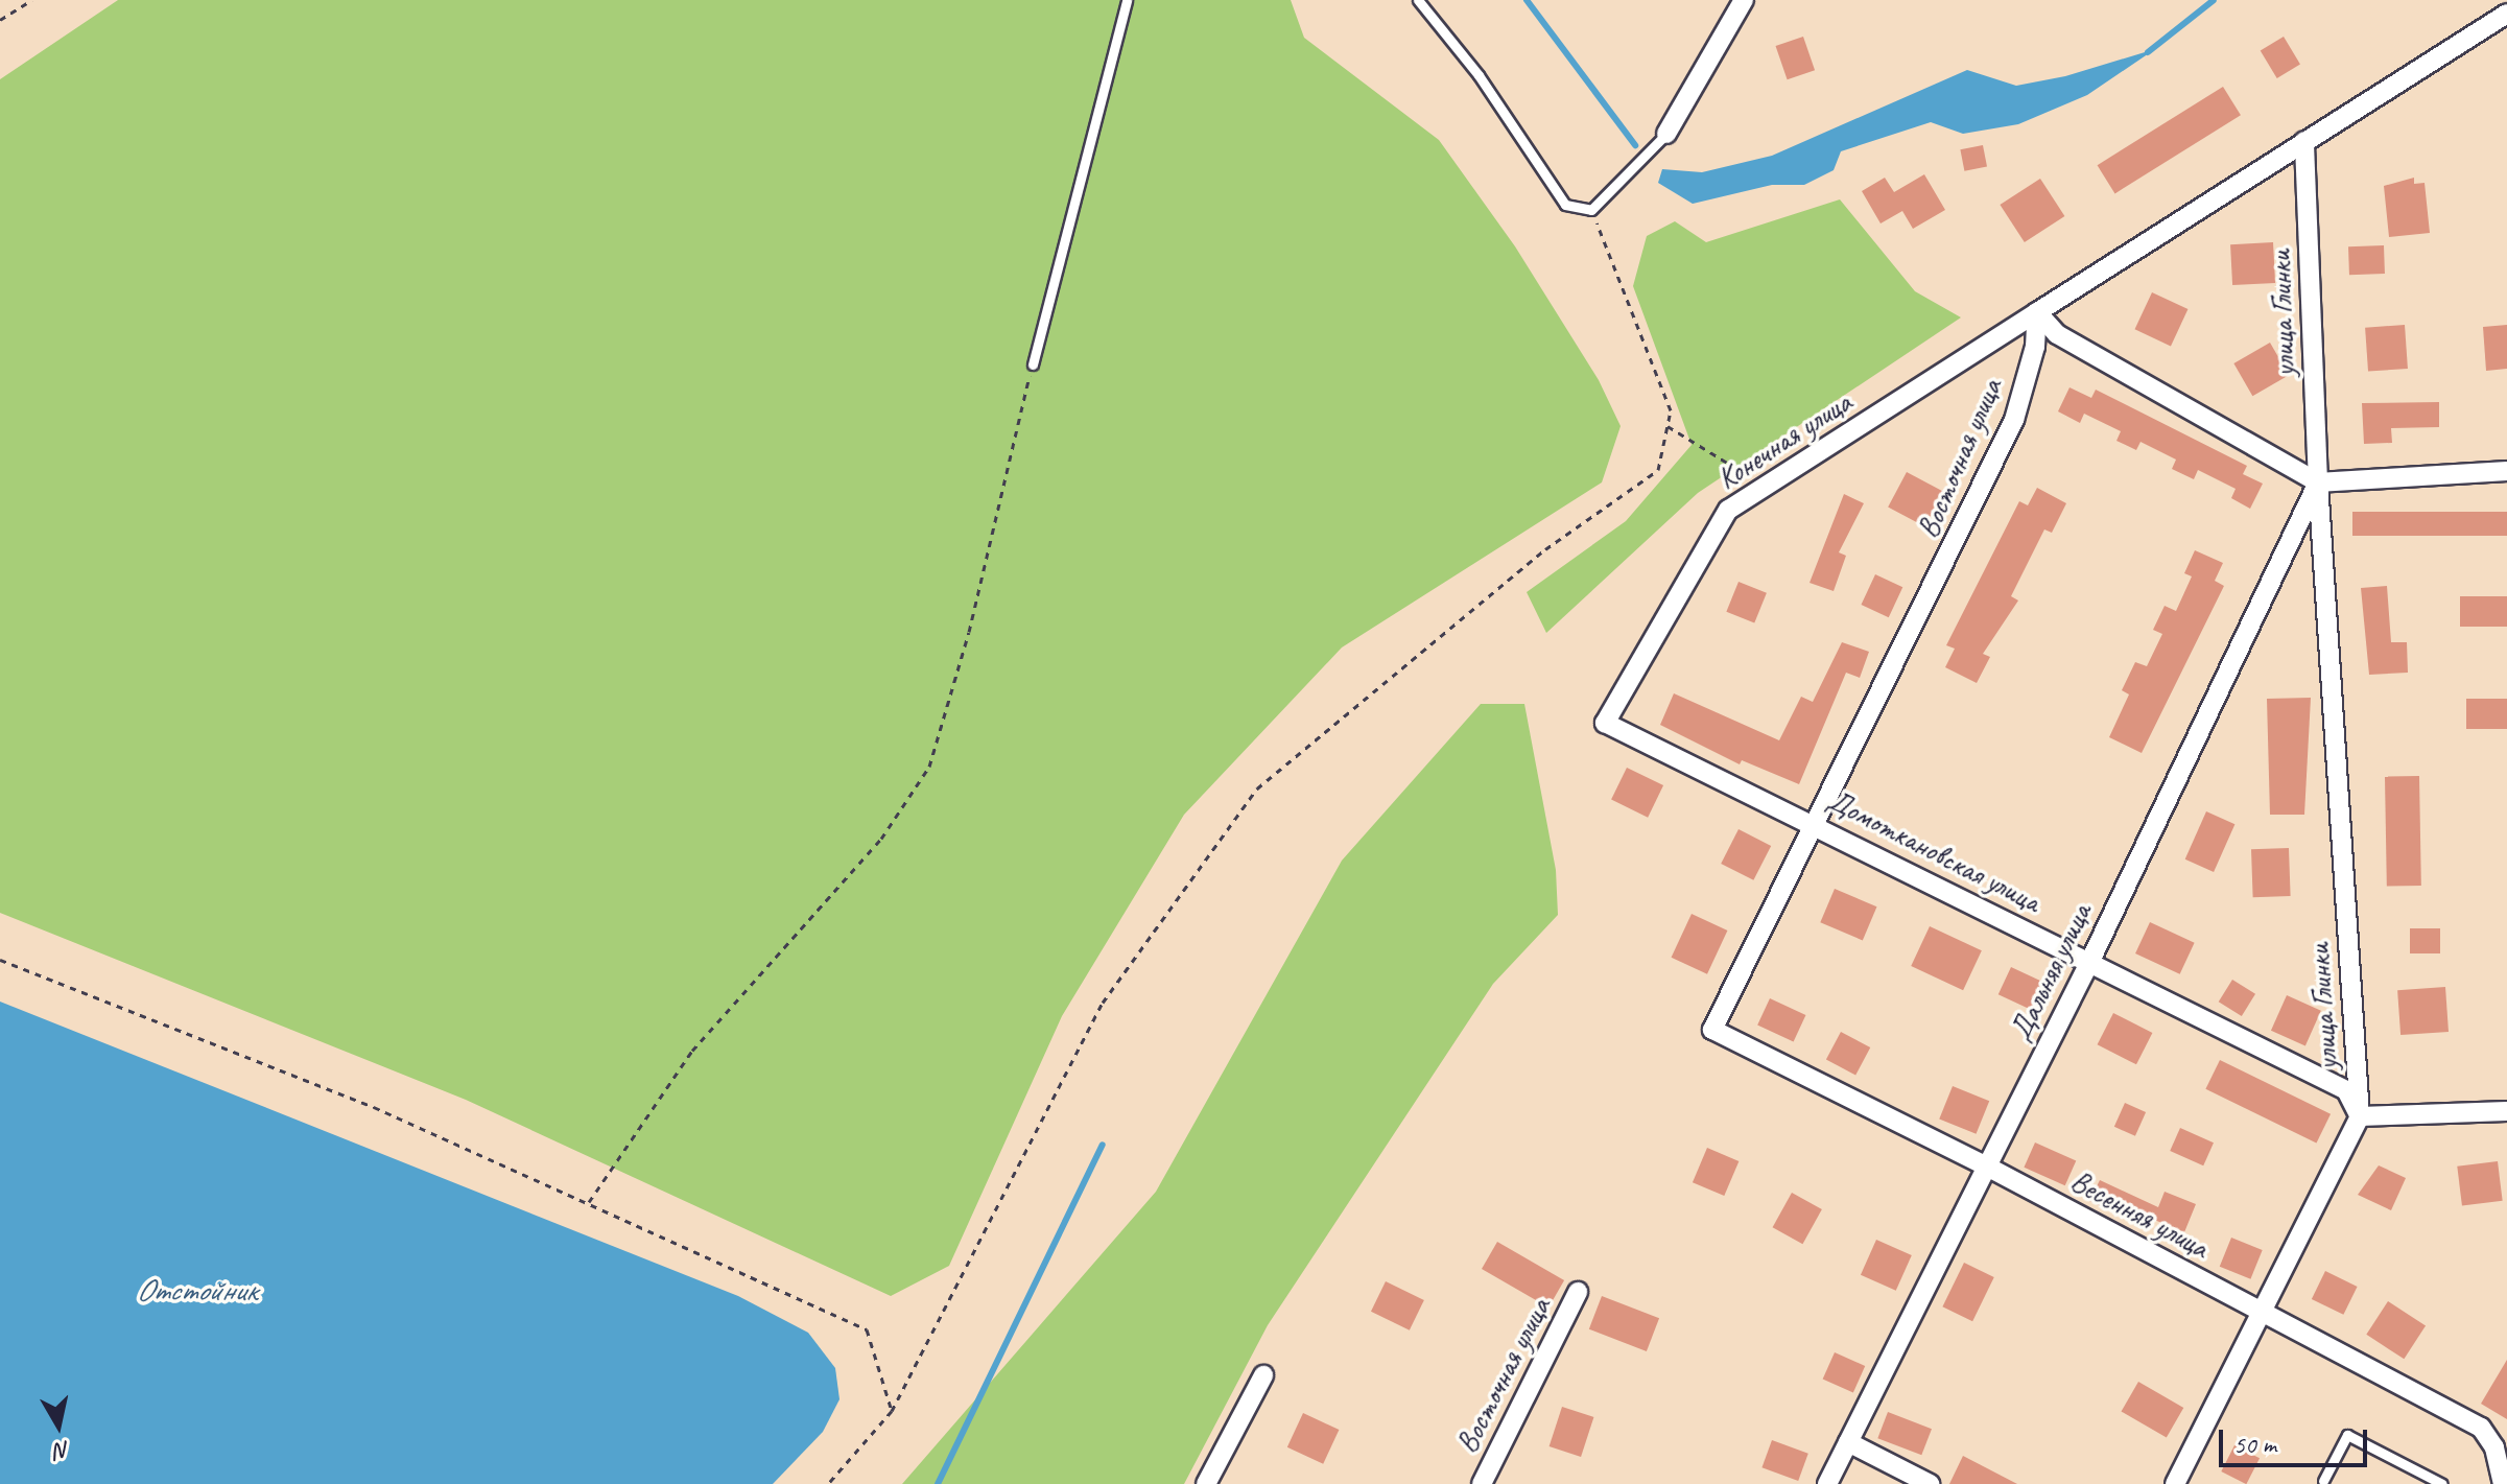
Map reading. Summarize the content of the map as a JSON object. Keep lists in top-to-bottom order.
{
  "streets": {
    "street": [
      "улица Глинки",
      "Конечная улица",
      "Восточная улица",
      "Домоткановская улица",
      "Дальняя улица",
      "Весенняя улица"
    ]
  },
  "crossings": [
    ["улица Глинки", "Домоткановская улица"],
    ["улица Глинки", "Дальняя улица"],
    ["Конечная улица", "Восточная улица"],
    ["Конечная улица", "Домоткановская улица"],
    ["Восточная улица", "Домоткановская улица"],
    ["Восточная улица", "Весенняя улица"],
    ["Домоткановская улица", "Дальняя улица"],
    ["Дальняя улица", "Весенняя улица"]
  ],
  "water": ["Отстойник"],
  "scale_bar": "50 m",
  "north": "bottom"
}
